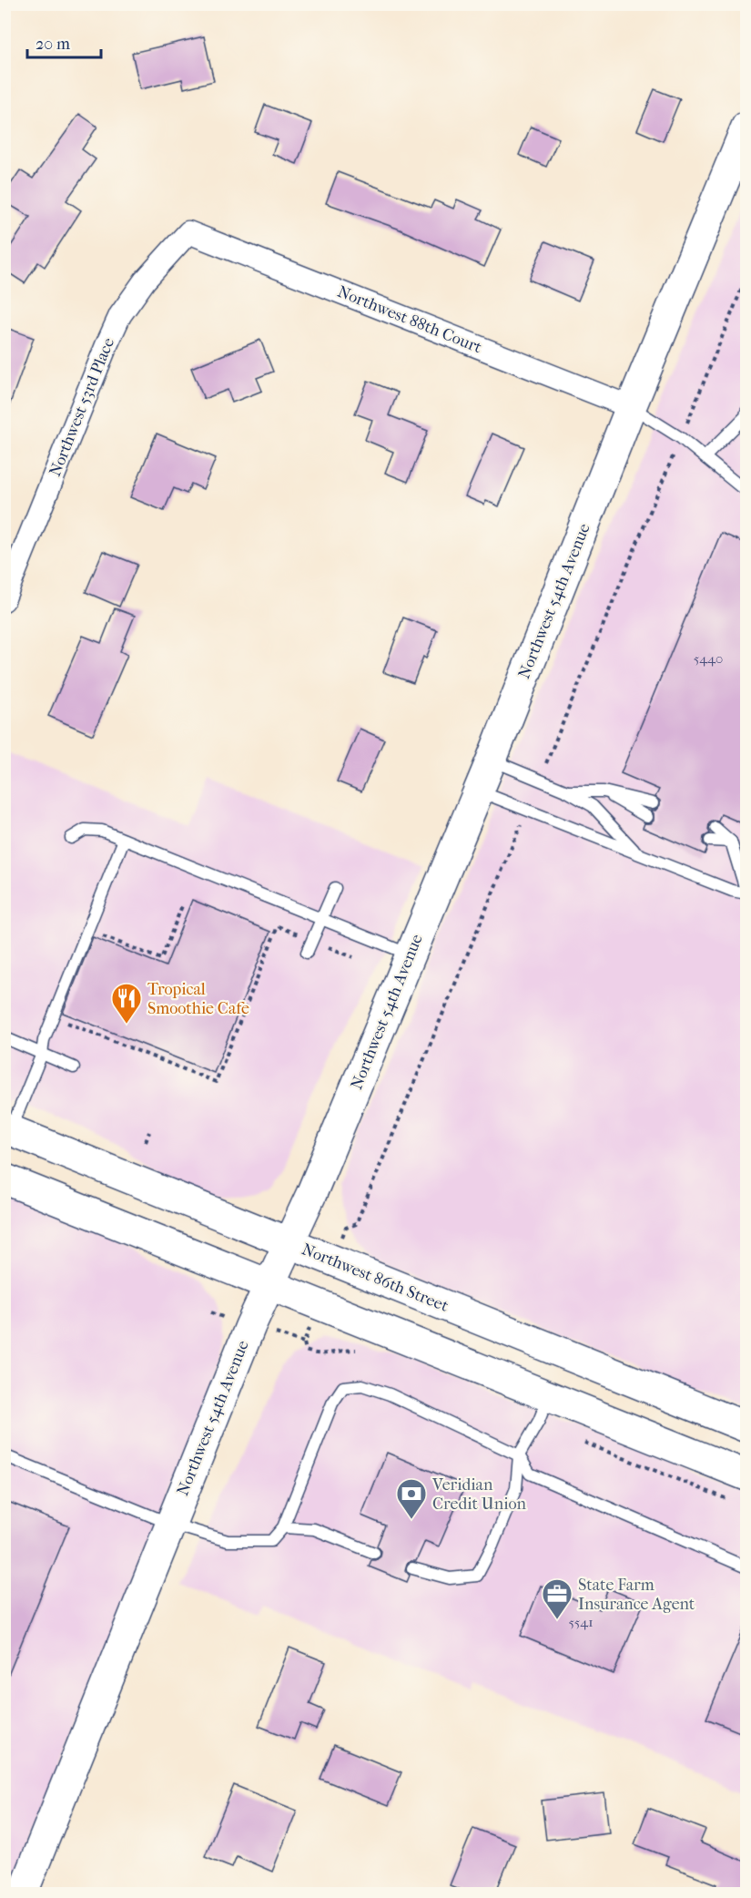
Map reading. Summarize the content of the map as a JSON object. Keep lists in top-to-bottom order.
{
  "streets": {
    "street": [
      "Northwest 88th Court",
      "Northwest 53rd Place",
      "Northwest 54th Avenue",
      "Northwest 86th Street"
    ]
  },
  "crossings": [
    ["Northwest 88th Court", "Northwest 53rd Place"],
    ["Northwest 88th Court", "Northwest 54th Avenue"],
    ["Northwest 54th Avenue", "Northwest 86th Street"]
  ],
  "places": {
    "restaurant": ["Tropical Smoothie Cafe"],
    "bank": ["Veridian Credit Union"],
    "office": ["State Farm Insurance Agent"]
  },
  "house_numbers": ["5440", "5541"],
  "scale_bar": "20 m"
}
